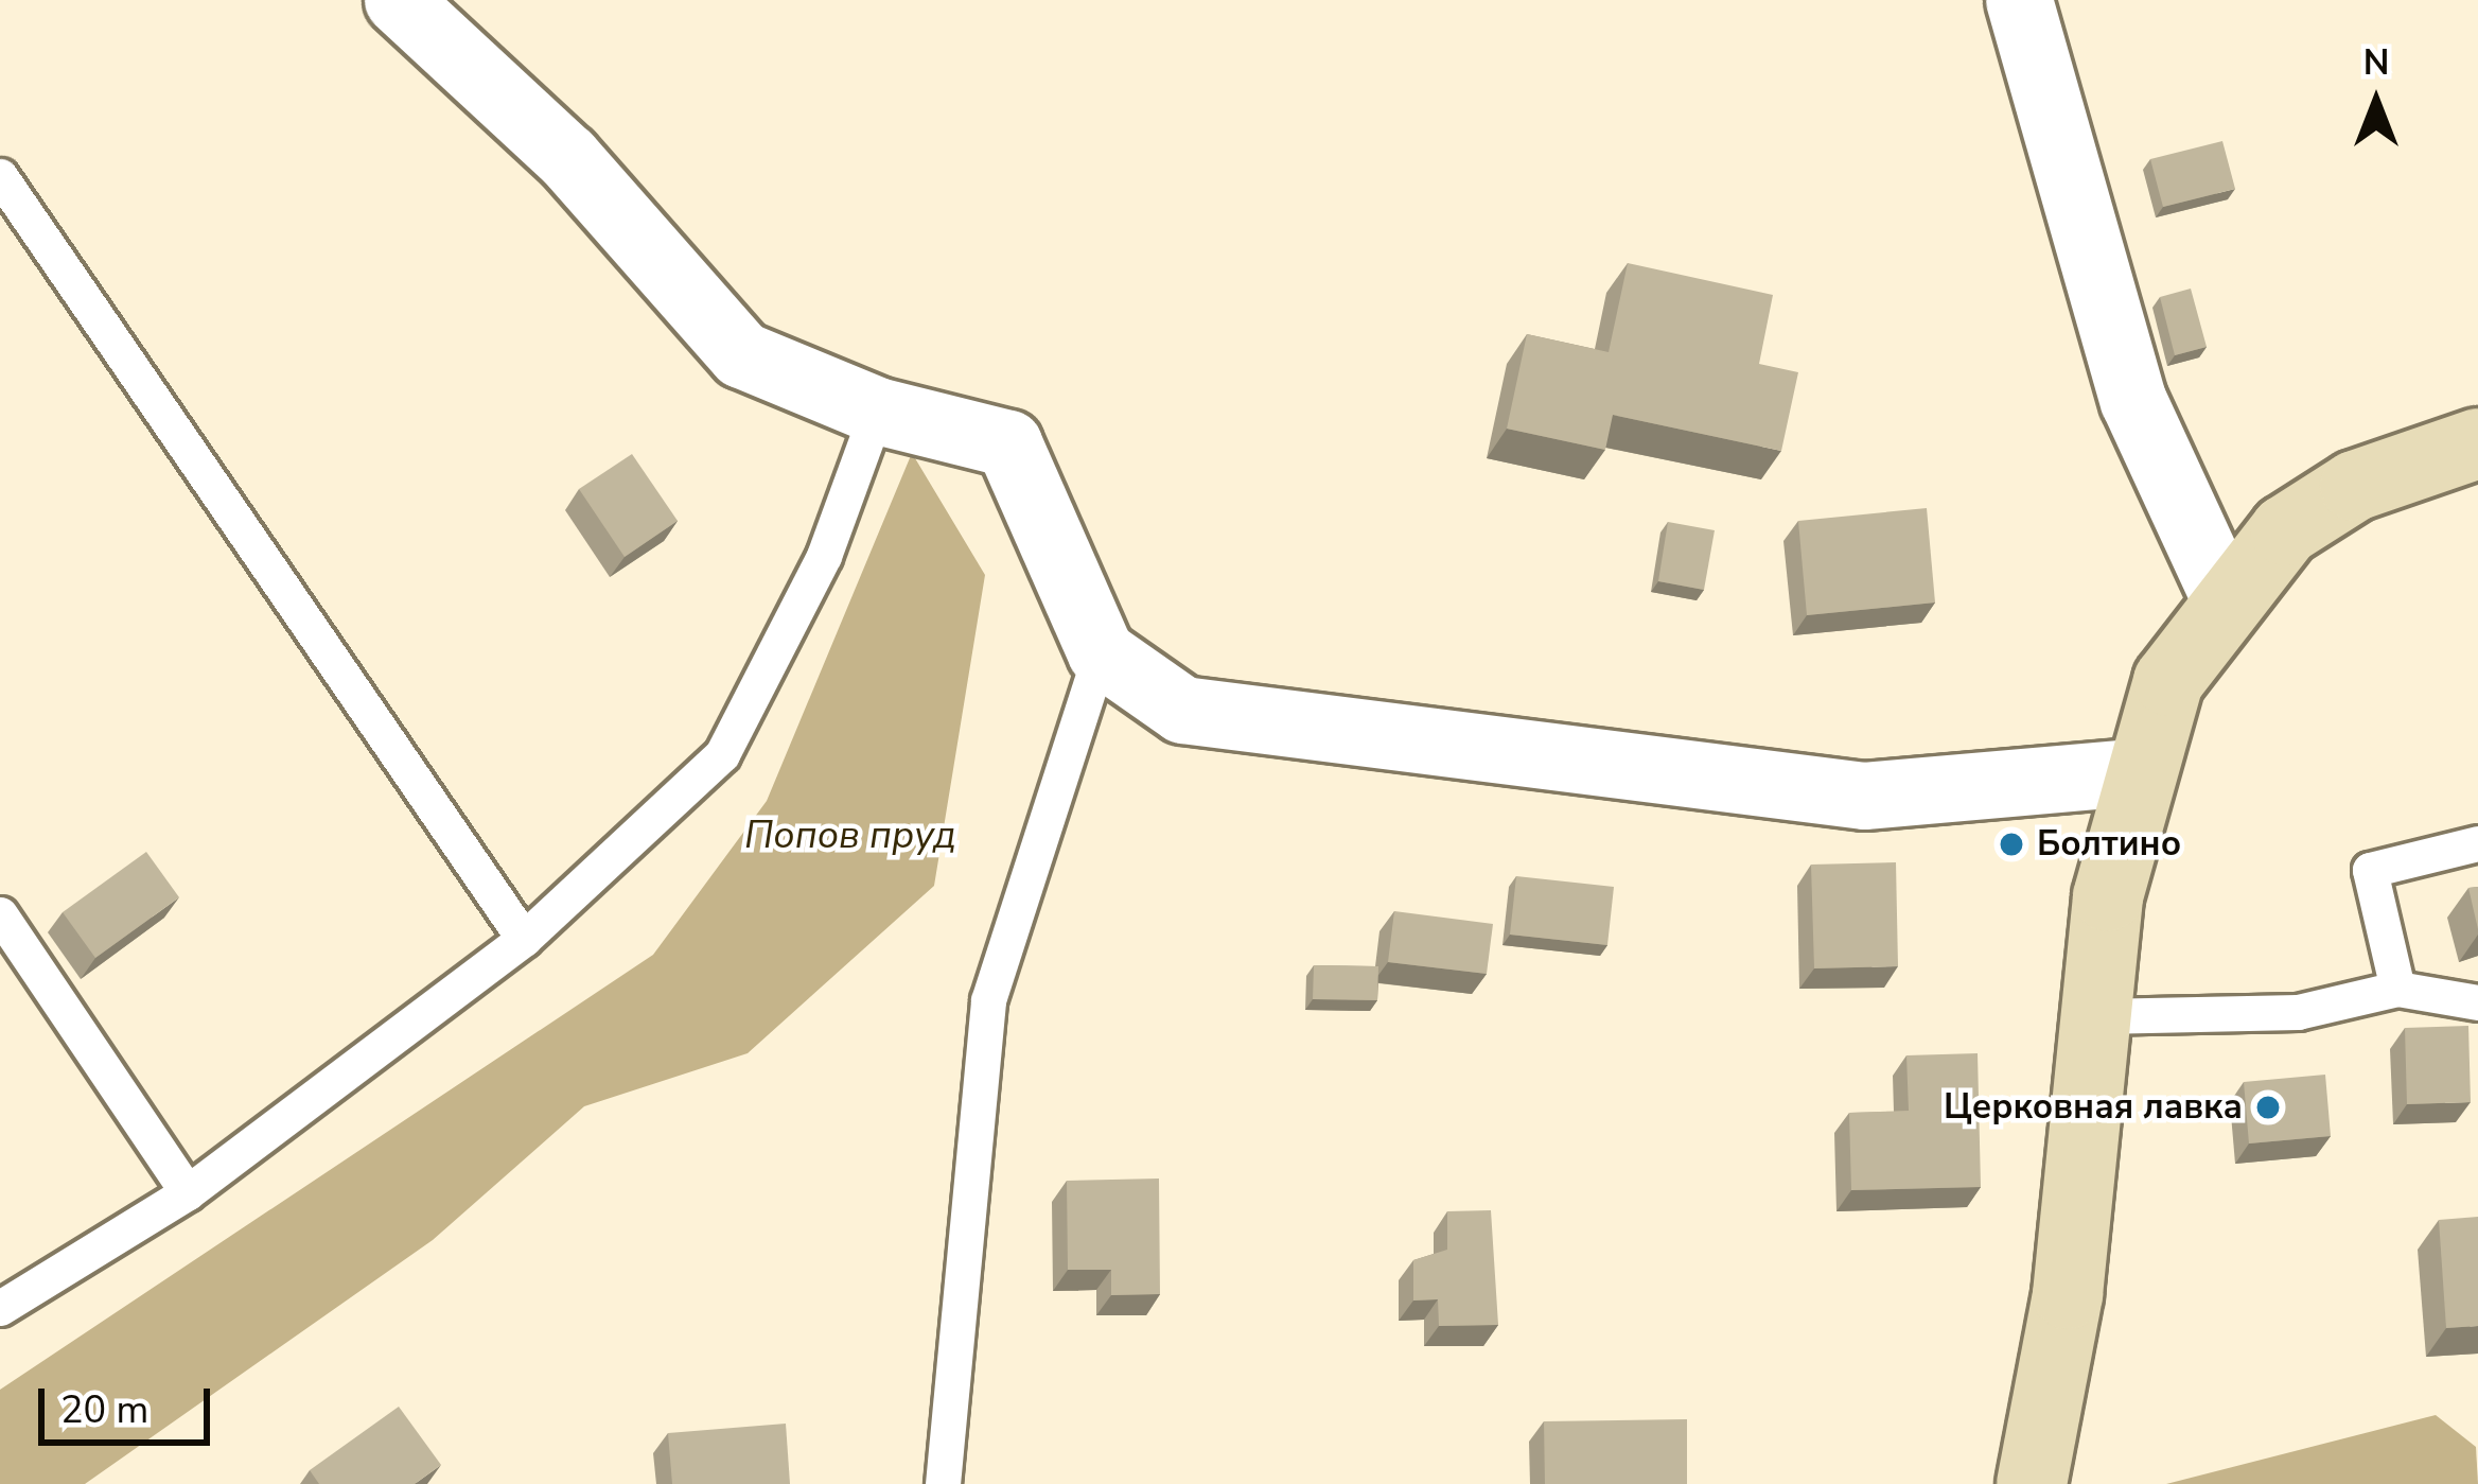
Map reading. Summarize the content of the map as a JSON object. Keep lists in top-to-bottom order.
{
  "water": ["Попов пруд"],
  "places": ["Болтино", "Церковная лавка"],
  "scale_bar": "20 m",
  "north": "top"
}
